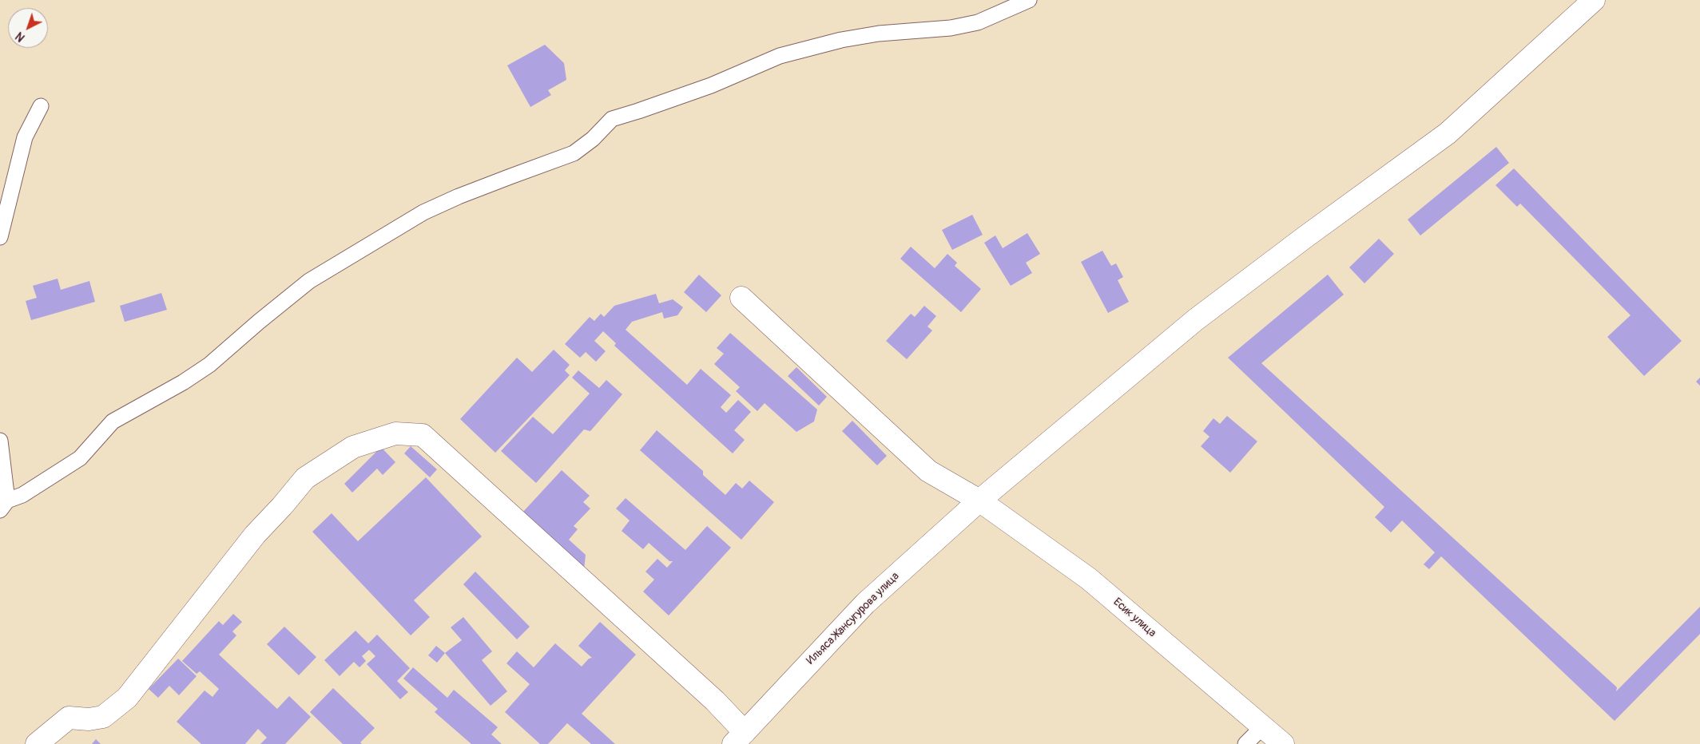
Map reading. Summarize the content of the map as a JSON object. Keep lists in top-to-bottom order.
{
  "streets": {
    "street": ["Есик улица", "Ильяса Жансугурова улица"]
  },
  "crossings": [
    ["Есик улица", "Ильяса Жансугурова улица"]
  ],
  "north": "bottom left"
}
